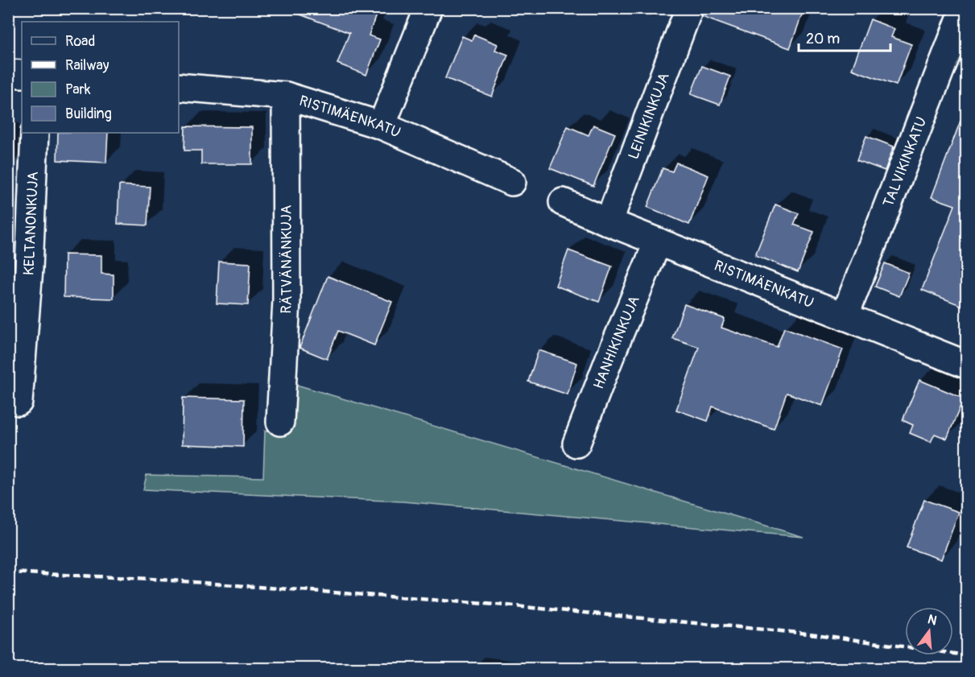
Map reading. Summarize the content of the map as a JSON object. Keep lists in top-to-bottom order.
{
  "streets": {
    "street": [
      "LEINIKINKUJA",
      "RISTIMÄENKATU",
      "TALVIKINKATU",
      "KELTANONKUJA",
      "RÄTVÄNÄNKUJA",
      "HANHIKINKUJA"
    ]
  },
  "crossings": [
    ["LEINIKINKUJA", "RISTIMÄENKATU"],
    ["RISTIMÄENKATU", "TALVIKINKATU"],
    ["RISTIMÄENKATU", "RÄTVÄNÄNKUJA"],
    ["RISTIMÄENKATU", "HANHIKINKUJA"]
  ],
  "legend": [
    "Road",
    "Railway",
    "Park",
    "Building"
  ],
  "scale_bar": "20 m",
  "north": "top"
}
